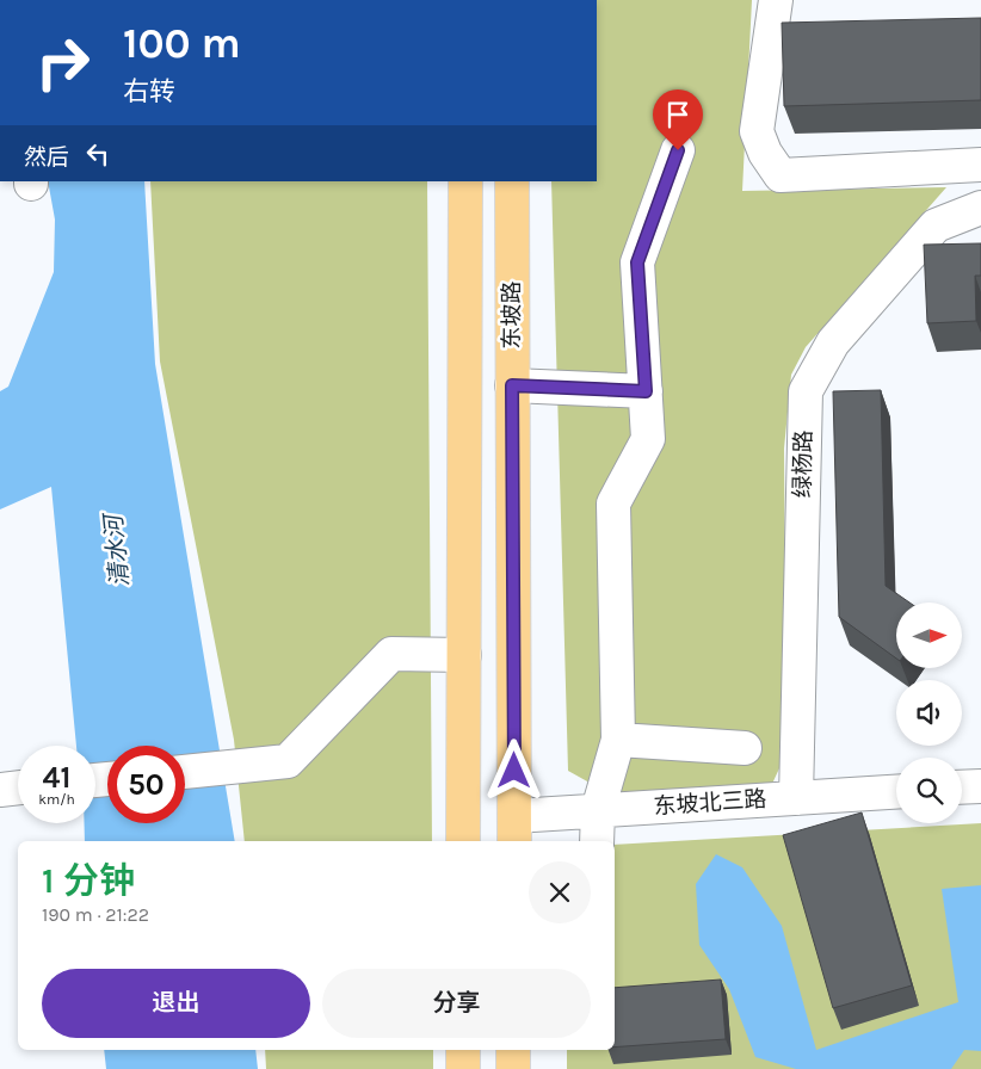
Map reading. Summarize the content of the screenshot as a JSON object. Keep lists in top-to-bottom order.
{
  "streets": {
    "main road": ["东坡路"],
    "street": ["绿杨路", "东坡北三路"]
  },
  "crossings": [
    ["东坡路", "东坡北三路"],
    ["绿杨路", "东坡北三路"]
  ],
  "water": ["清水河"],
  "north": "right",
  "page": {
    "turn": ["100 m", "右转"],
    "then": "然后",
    "speed": "41 km/h",
    "limit": "50",
    "heading": ["1 分钟", "190 m · 21:22"],
    "buttons": ["退出", "分享"]
  }
}
